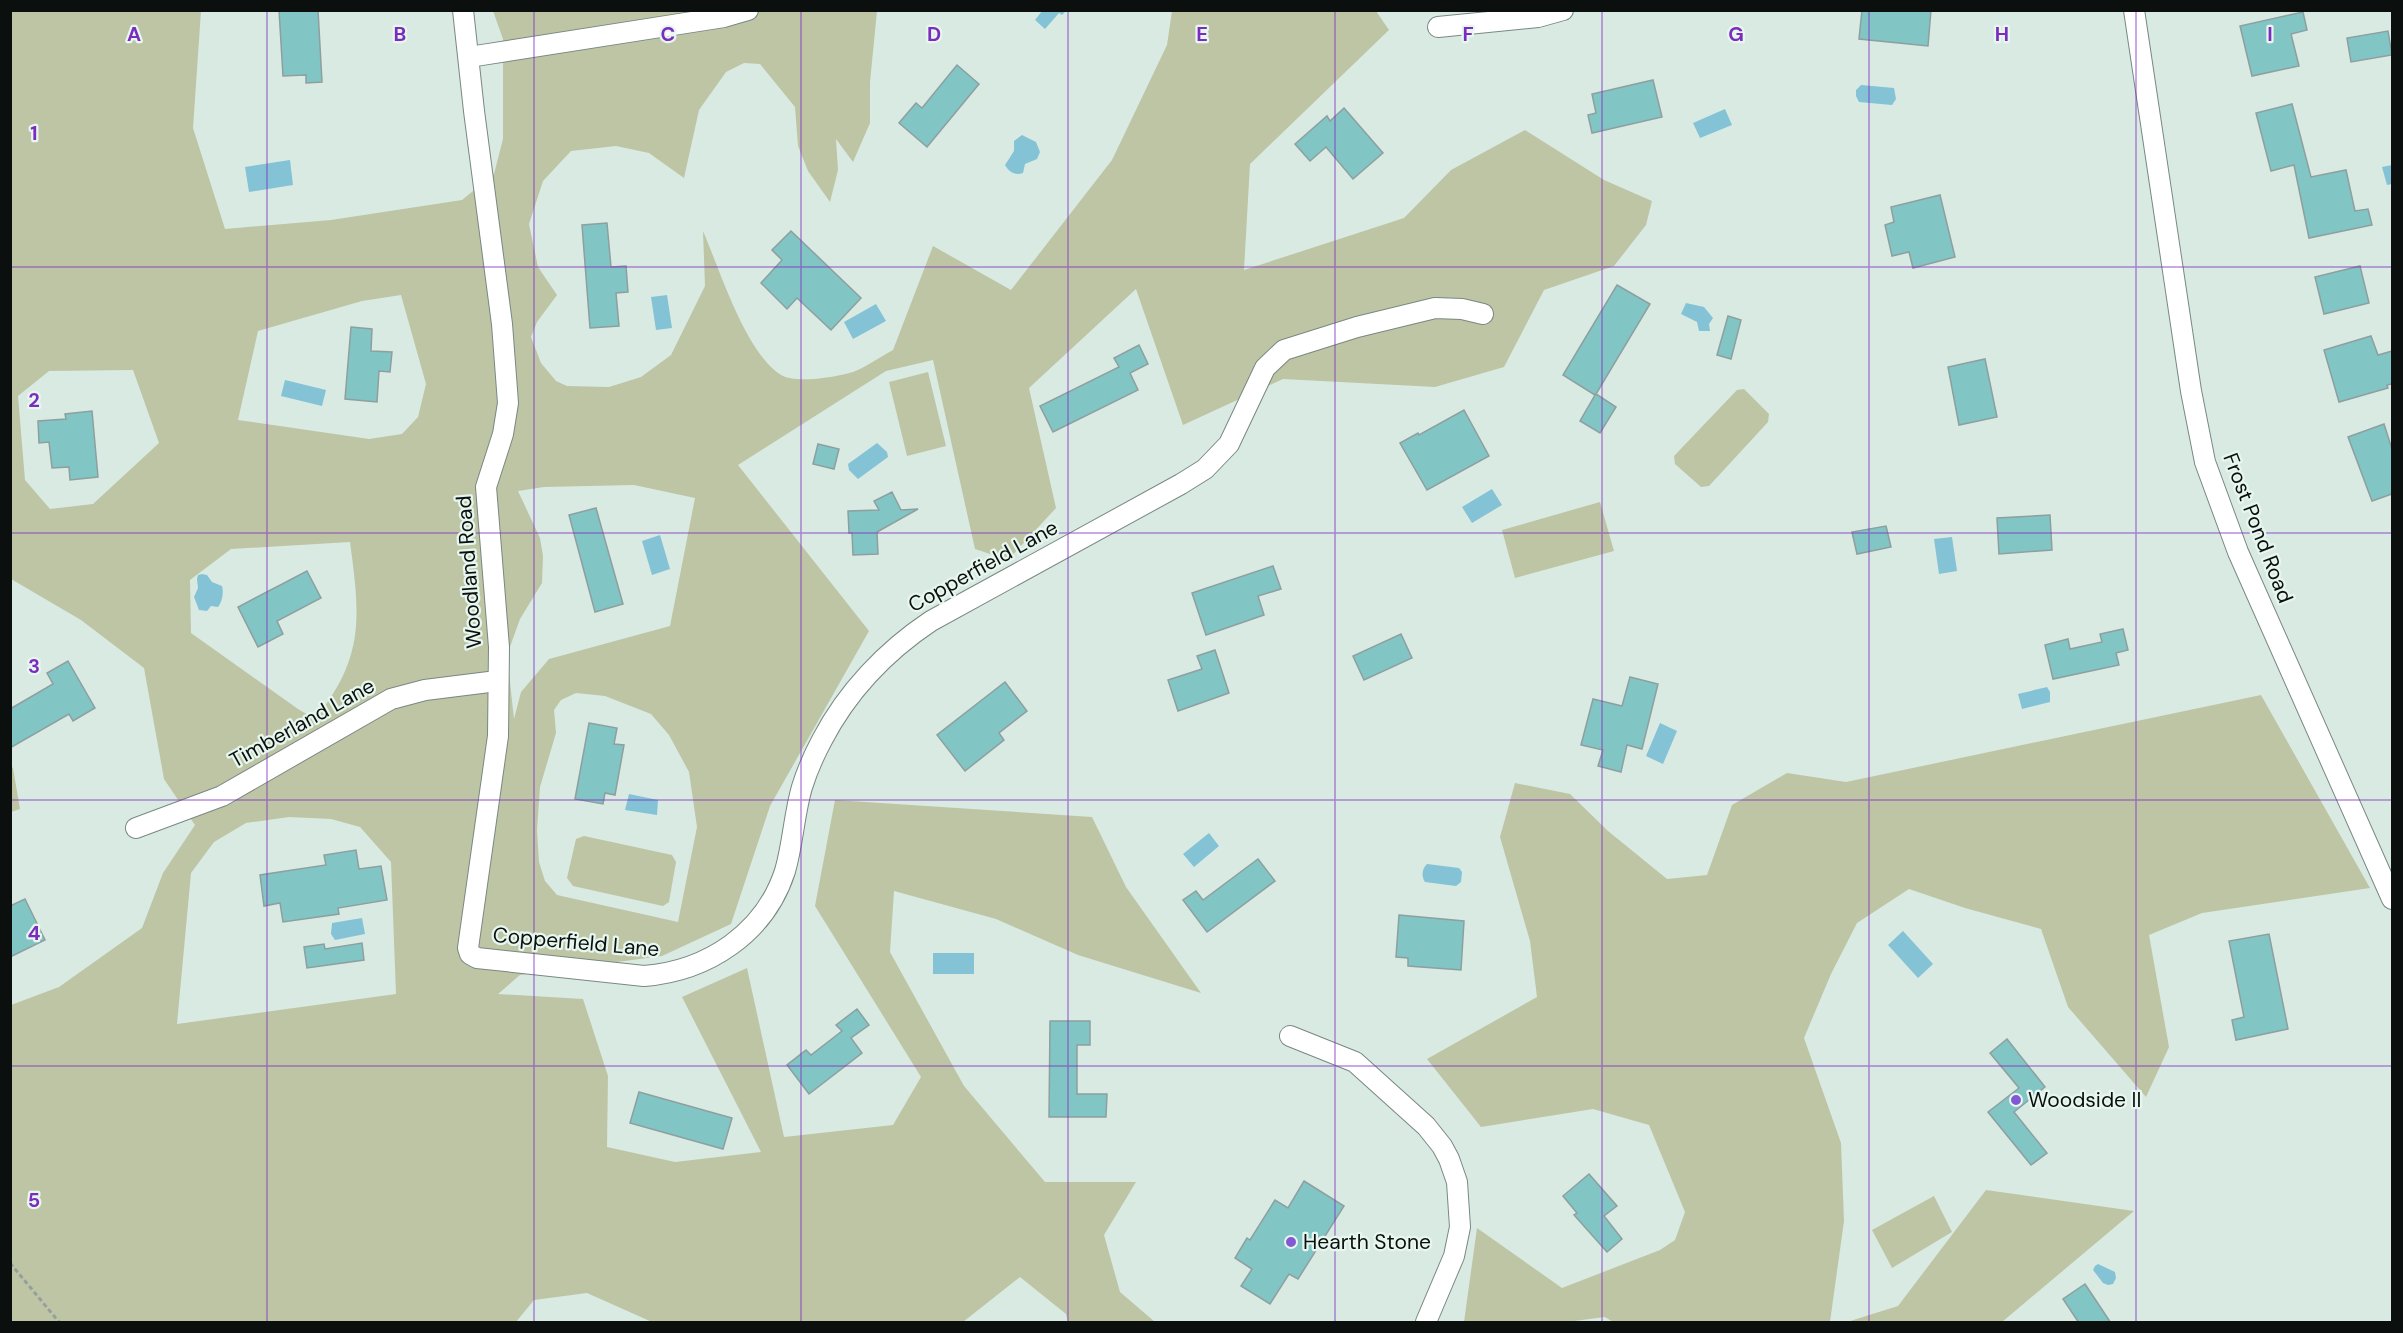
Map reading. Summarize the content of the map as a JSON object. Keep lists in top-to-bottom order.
{
  "streets": {
    "street": [
      "Frost Pond Road",
      "Copperfield Lane",
      "Woodland Road",
      "Timberland Lane"
    ]
  },
  "crossings": [
    ["Copperfield Lane", "Woodland Road"],
    ["Woodland Road", "Timberland Lane"]
  ],
  "places": ["Woodside II", "Hearth Stone"],
  "grid": {
    "columns": [
      "A",
      "B",
      "C",
      "D",
      "E",
      "F",
      "G",
      "H",
      "I"
    ],
    "rows": [
      "1",
      "2",
      "3",
      "4",
      "5"
    ]
  }
}
